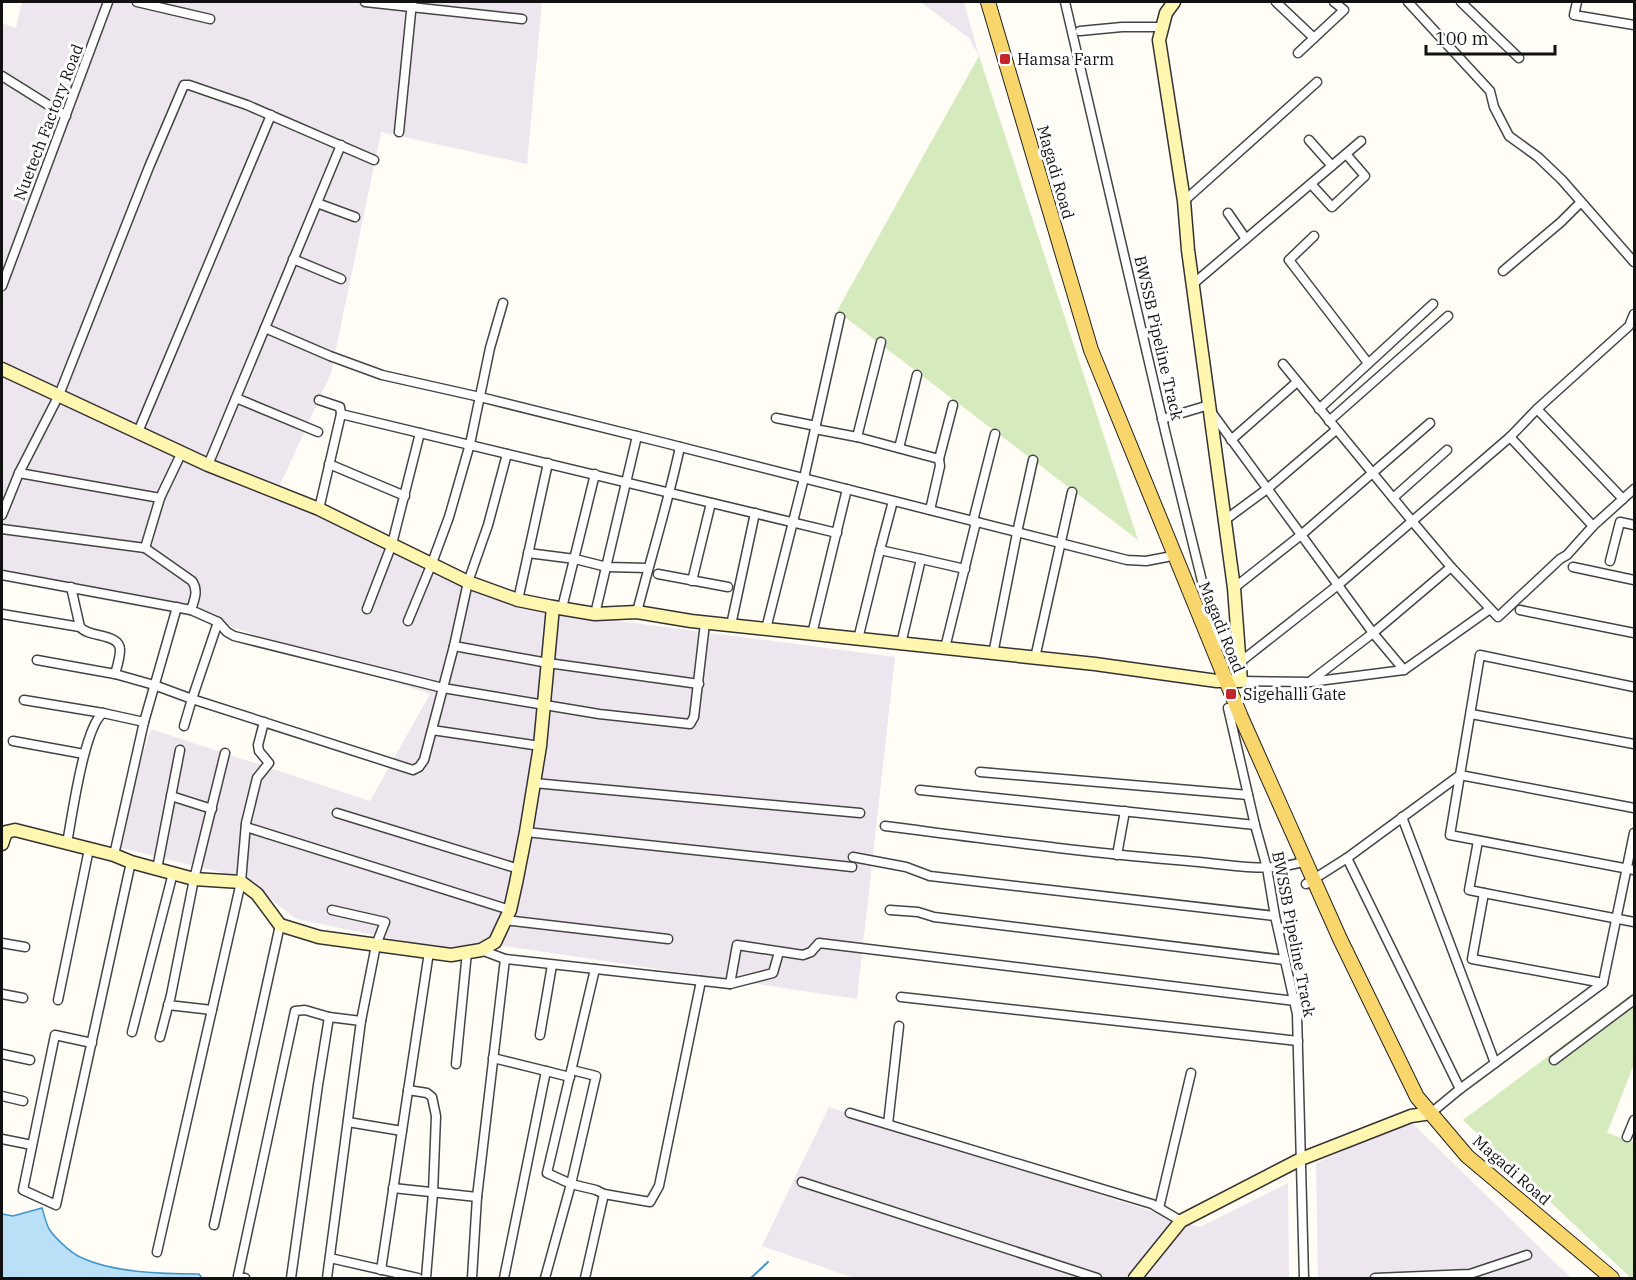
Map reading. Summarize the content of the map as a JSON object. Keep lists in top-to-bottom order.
{
  "streets": {
    "main road": ["Magadi Road"],
    "street": ["Nuetech Factory Road", "BWSSB Pipeline Track"]
  },
  "crossings": [
    ["Magadi Road", "BWSSB Pipeline Track"]
  ],
  "places": {
    "transit": ["Hamsa Farm", "Sigehalli Gate"]
  },
  "scale_bar": "100 m"
}
